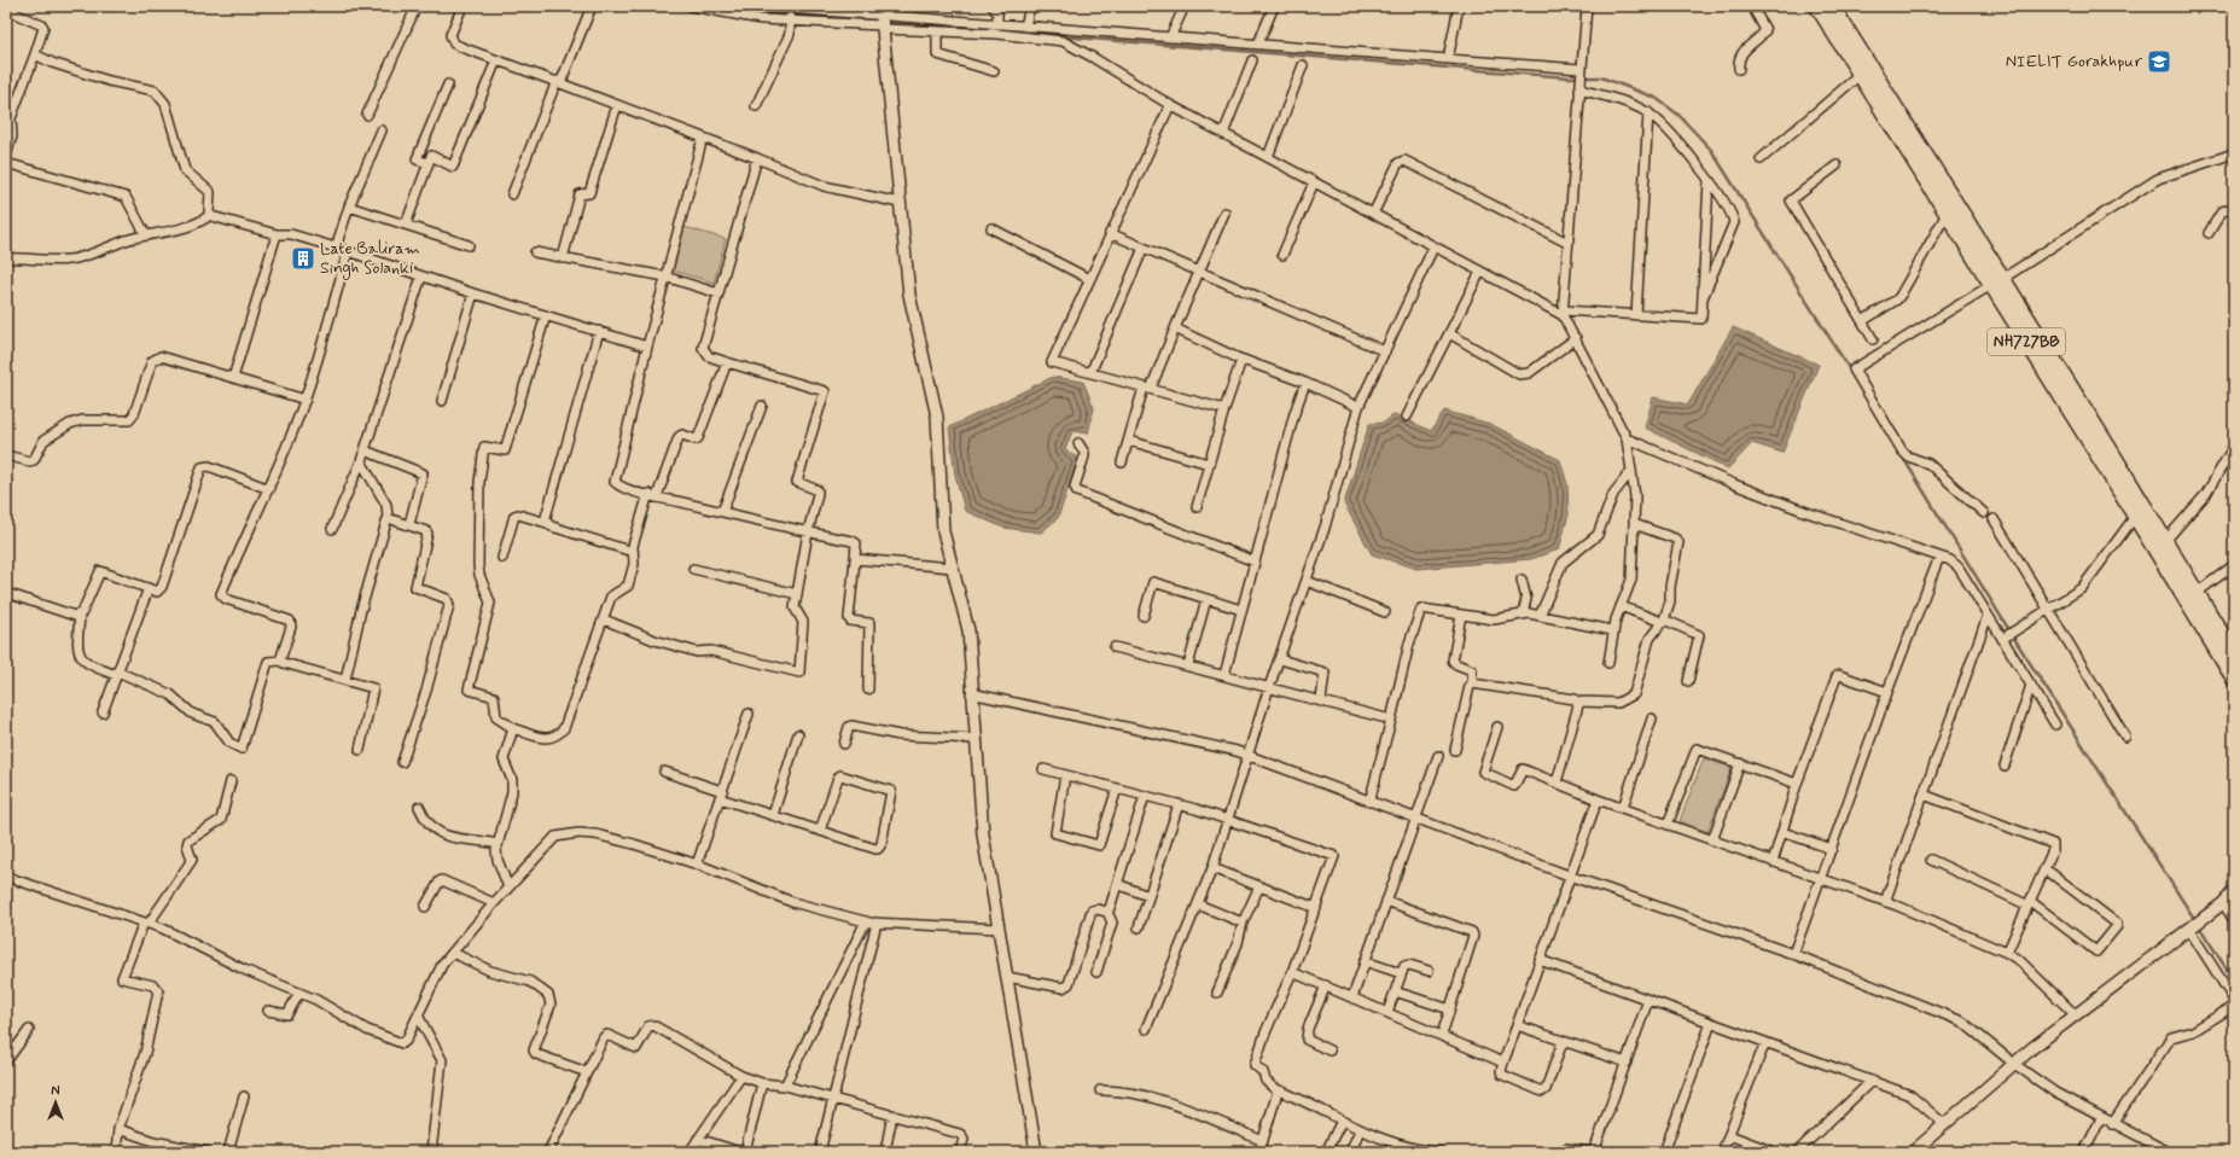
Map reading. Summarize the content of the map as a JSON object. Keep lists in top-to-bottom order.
{
  "streets": {
    "highway": ["NH727BB"]
  },
  "places": {
    "school or university": ["NIELIT Gorakhpur"],
    "building": ["Late Baliram Singh Solanki"]
  },
  "north": "top"
}
